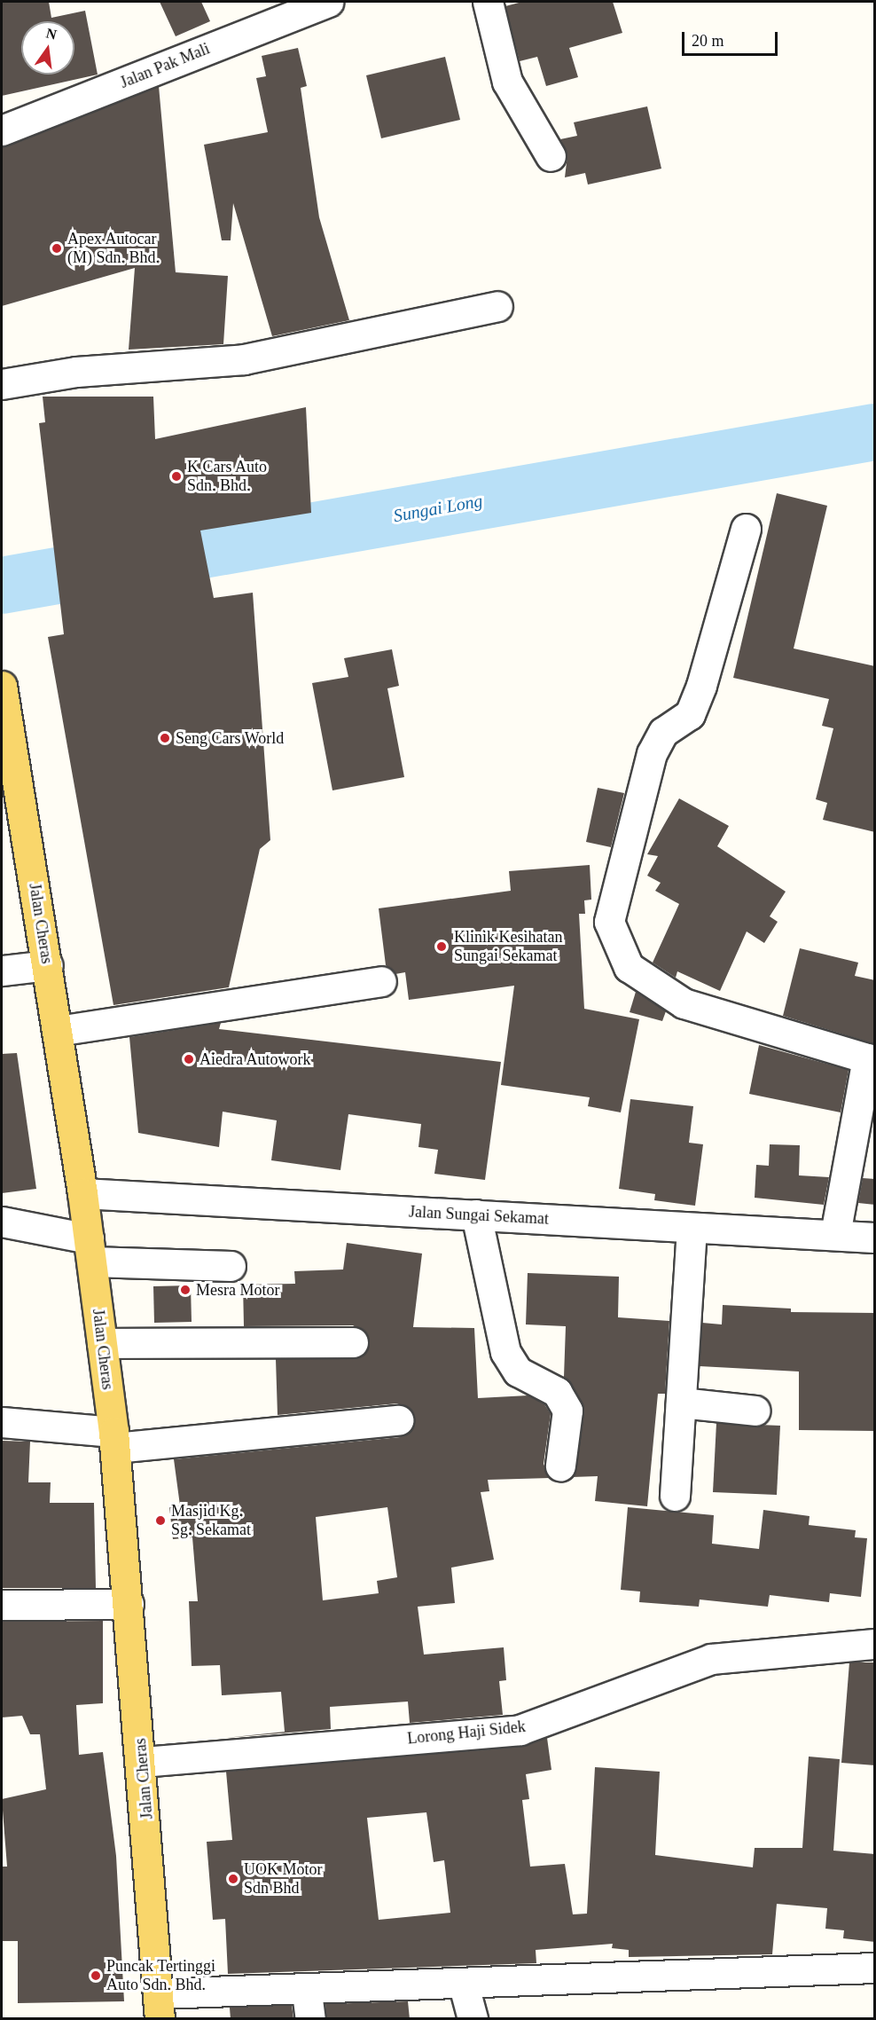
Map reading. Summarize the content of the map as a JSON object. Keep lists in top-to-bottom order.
{
  "streets": {
    "main road": ["Jalan Cheras"],
    "street": ["Jalan Pak Mali", "Jalan Sungai Sekamat", "Lorong Haji Sidek"]
  },
  "crossings": [
    ["Jalan Cheras", "Jalan Sungai Sekamat"],
    ["Jalan Cheras", "Lorong Haji Sidek"]
  ],
  "water": ["Sungai Long"],
  "places": [
    "Apex Autocar (M) Sdn. Bhd.",
    "K Cars Auto Sdn. Bhd.",
    "Seng Cars World",
    "Klinik Kesihatan Sungai Sekamat",
    "Aiedra Autowork",
    "Mesra Motor",
    "Masjid Kg. Sg. Sekamat",
    "UOK Motor Sdn Bhd",
    "Puncak Tertinggi Auto Sdn. Bhd."
  ],
  "scale_bar": "20 m",
  "north": "top"
}
